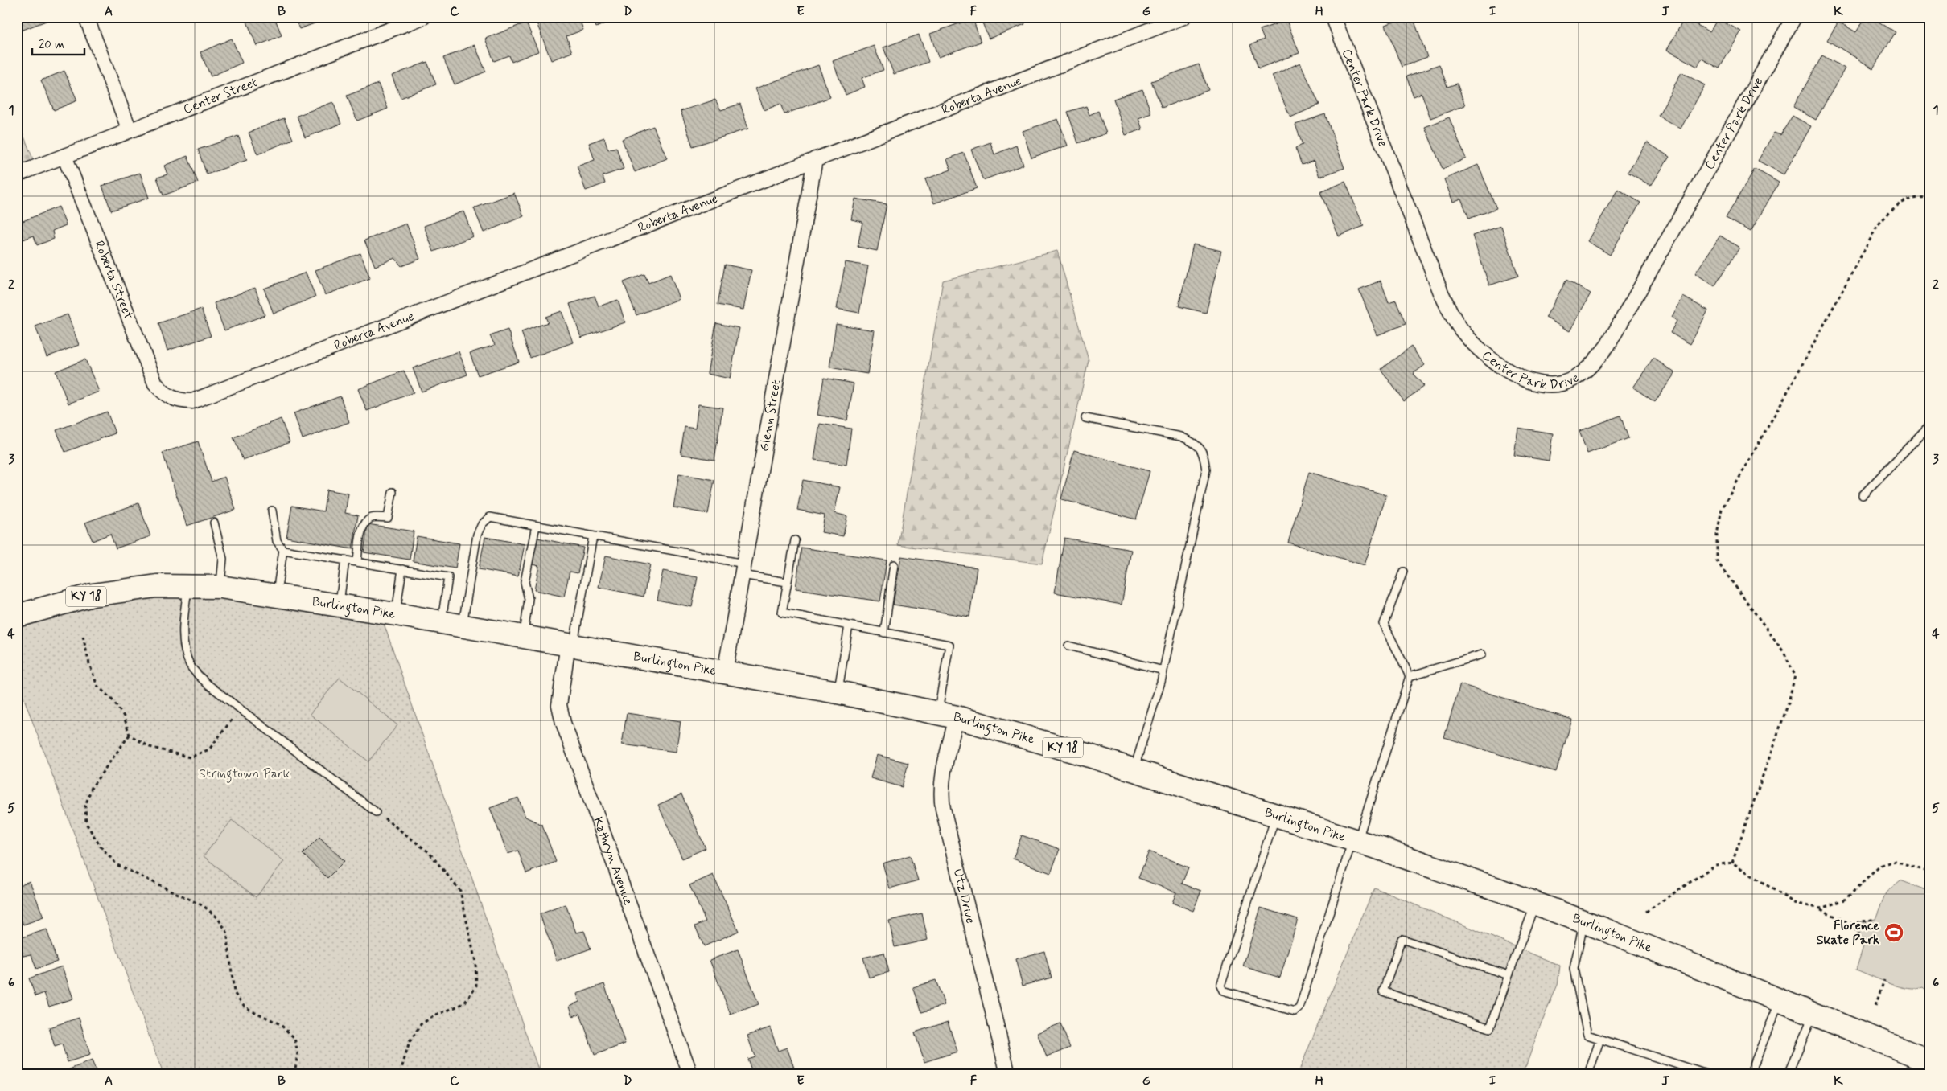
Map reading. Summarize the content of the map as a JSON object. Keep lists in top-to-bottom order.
{
  "streets": {
    "main road": ["KY 18", "Burlington Pike"],
    "street": [
      "Roberta Avenue",
      "Center Street",
      "Center Park Drive",
      "Roberta Street",
      "Glenn Street",
      "Kathryn Avenue",
      "Utz Drive"
    ]
  },
  "crossings": [
    ["Roberta Avenue", "Roberta Street"],
    ["Roberta Avenue", "Glenn Street"],
    ["Center Street", "Roberta Street"],
    ["Glenn Street", "Burlington Pike"],
    ["Burlington Pike", "Kathryn Avenue"],
    ["Burlington Pike", "Utz Drive"]
  ],
  "parks": ["Stringtown Park"],
  "places": {
    "sports": ["Florence Skate Park"]
  },
  "scale_bar": "20 m",
  "grid": {
    "columns": [
      "A",
      "B",
      "C",
      "D",
      "E",
      "F",
      "G",
      "H",
      "I",
      "J",
      "K"
    ],
    "rows": [
      "1",
      "2",
      "3",
      "4",
      "5",
      "6"
    ]
  }
}
